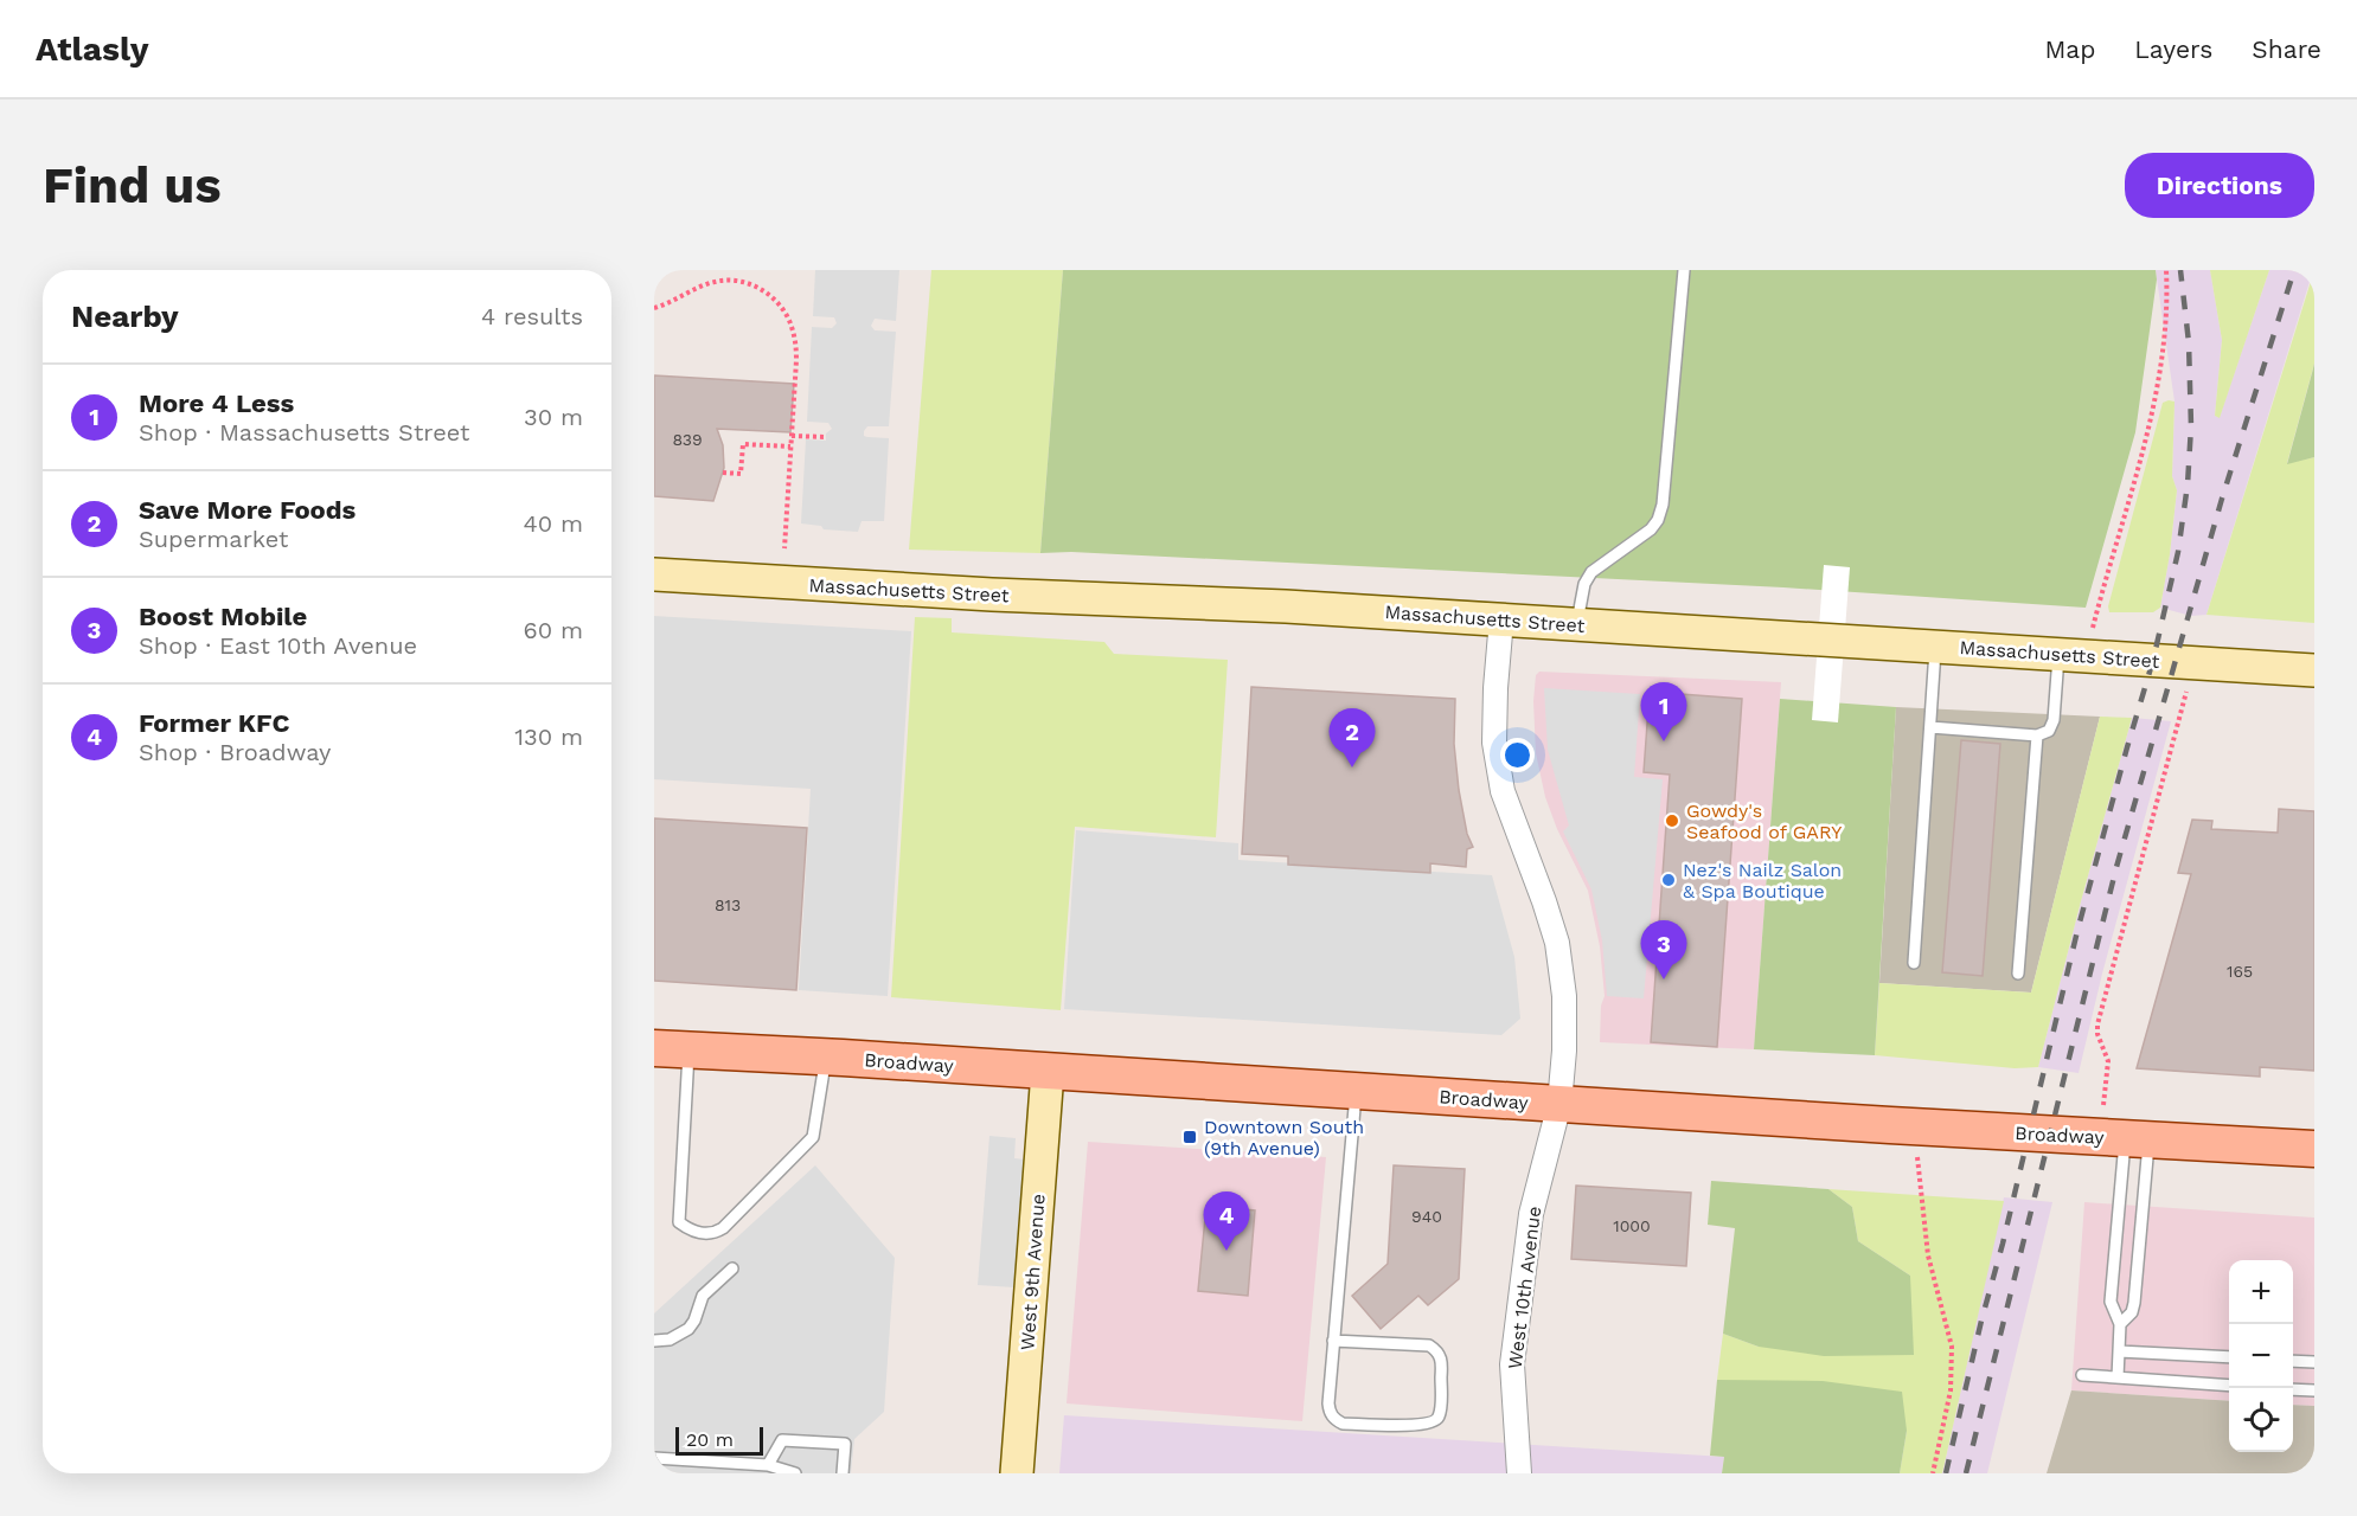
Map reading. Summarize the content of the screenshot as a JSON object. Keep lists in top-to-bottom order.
{
  "streets": {
    "main road": ["Broadway"],
    "street": ["Massachusetts Street", "West 9th Avenue", "West 10th Avenue"]
  },
  "crossings": [
    ["Massachusetts Street", "West 10th Avenue"],
    ["Broadway", "West 9th Avenue"],
    ["Broadway", "West 10th Avenue"]
  ],
  "places": {
    "other": ["Gowdy's Seafood of GARY", "Nez's Nailz Salon & Spa Boutique"],
    "transit": ["Downtown South (9th Avenue)"]
  },
  "house_numbers": [
    "839",
    "813",
    "165",
    "940",
    "1000"
  ],
  "scale_bar": "20 m",
  "page": {
    "header": "Atlasly",
    "nav": ["Map", "Layers", "Share"],
    "buttons": "Directions",
    "title": "Find us",
    "heading": ["Nearby", "4 results"],
    "list": [
      {
        "mark": "1",
        "name": "More 4 Less",
        "note": "Shop · Massachusetts Street",
        "value": "30 m"
      },
      {
        "mark": "2",
        "name": "Save More Foods",
        "note": "Supermarket",
        "value": "40 m"
      },
      {
        "mark": "3",
        "name": "Boost Mobile",
        "note": "Shop · East 10th Avenue",
        "value": "60 m"
      },
      {
        "mark": "4",
        "name": "Former KFC",
        "note": "Shop · Broadway",
        "value": "130 m"
      }
    ],
    "pins": [
      "1",
      "2",
      "3",
      "4"
    ],
    "map_buttons": ["+", "−"],
    "scale": "20 m"
  }
}
